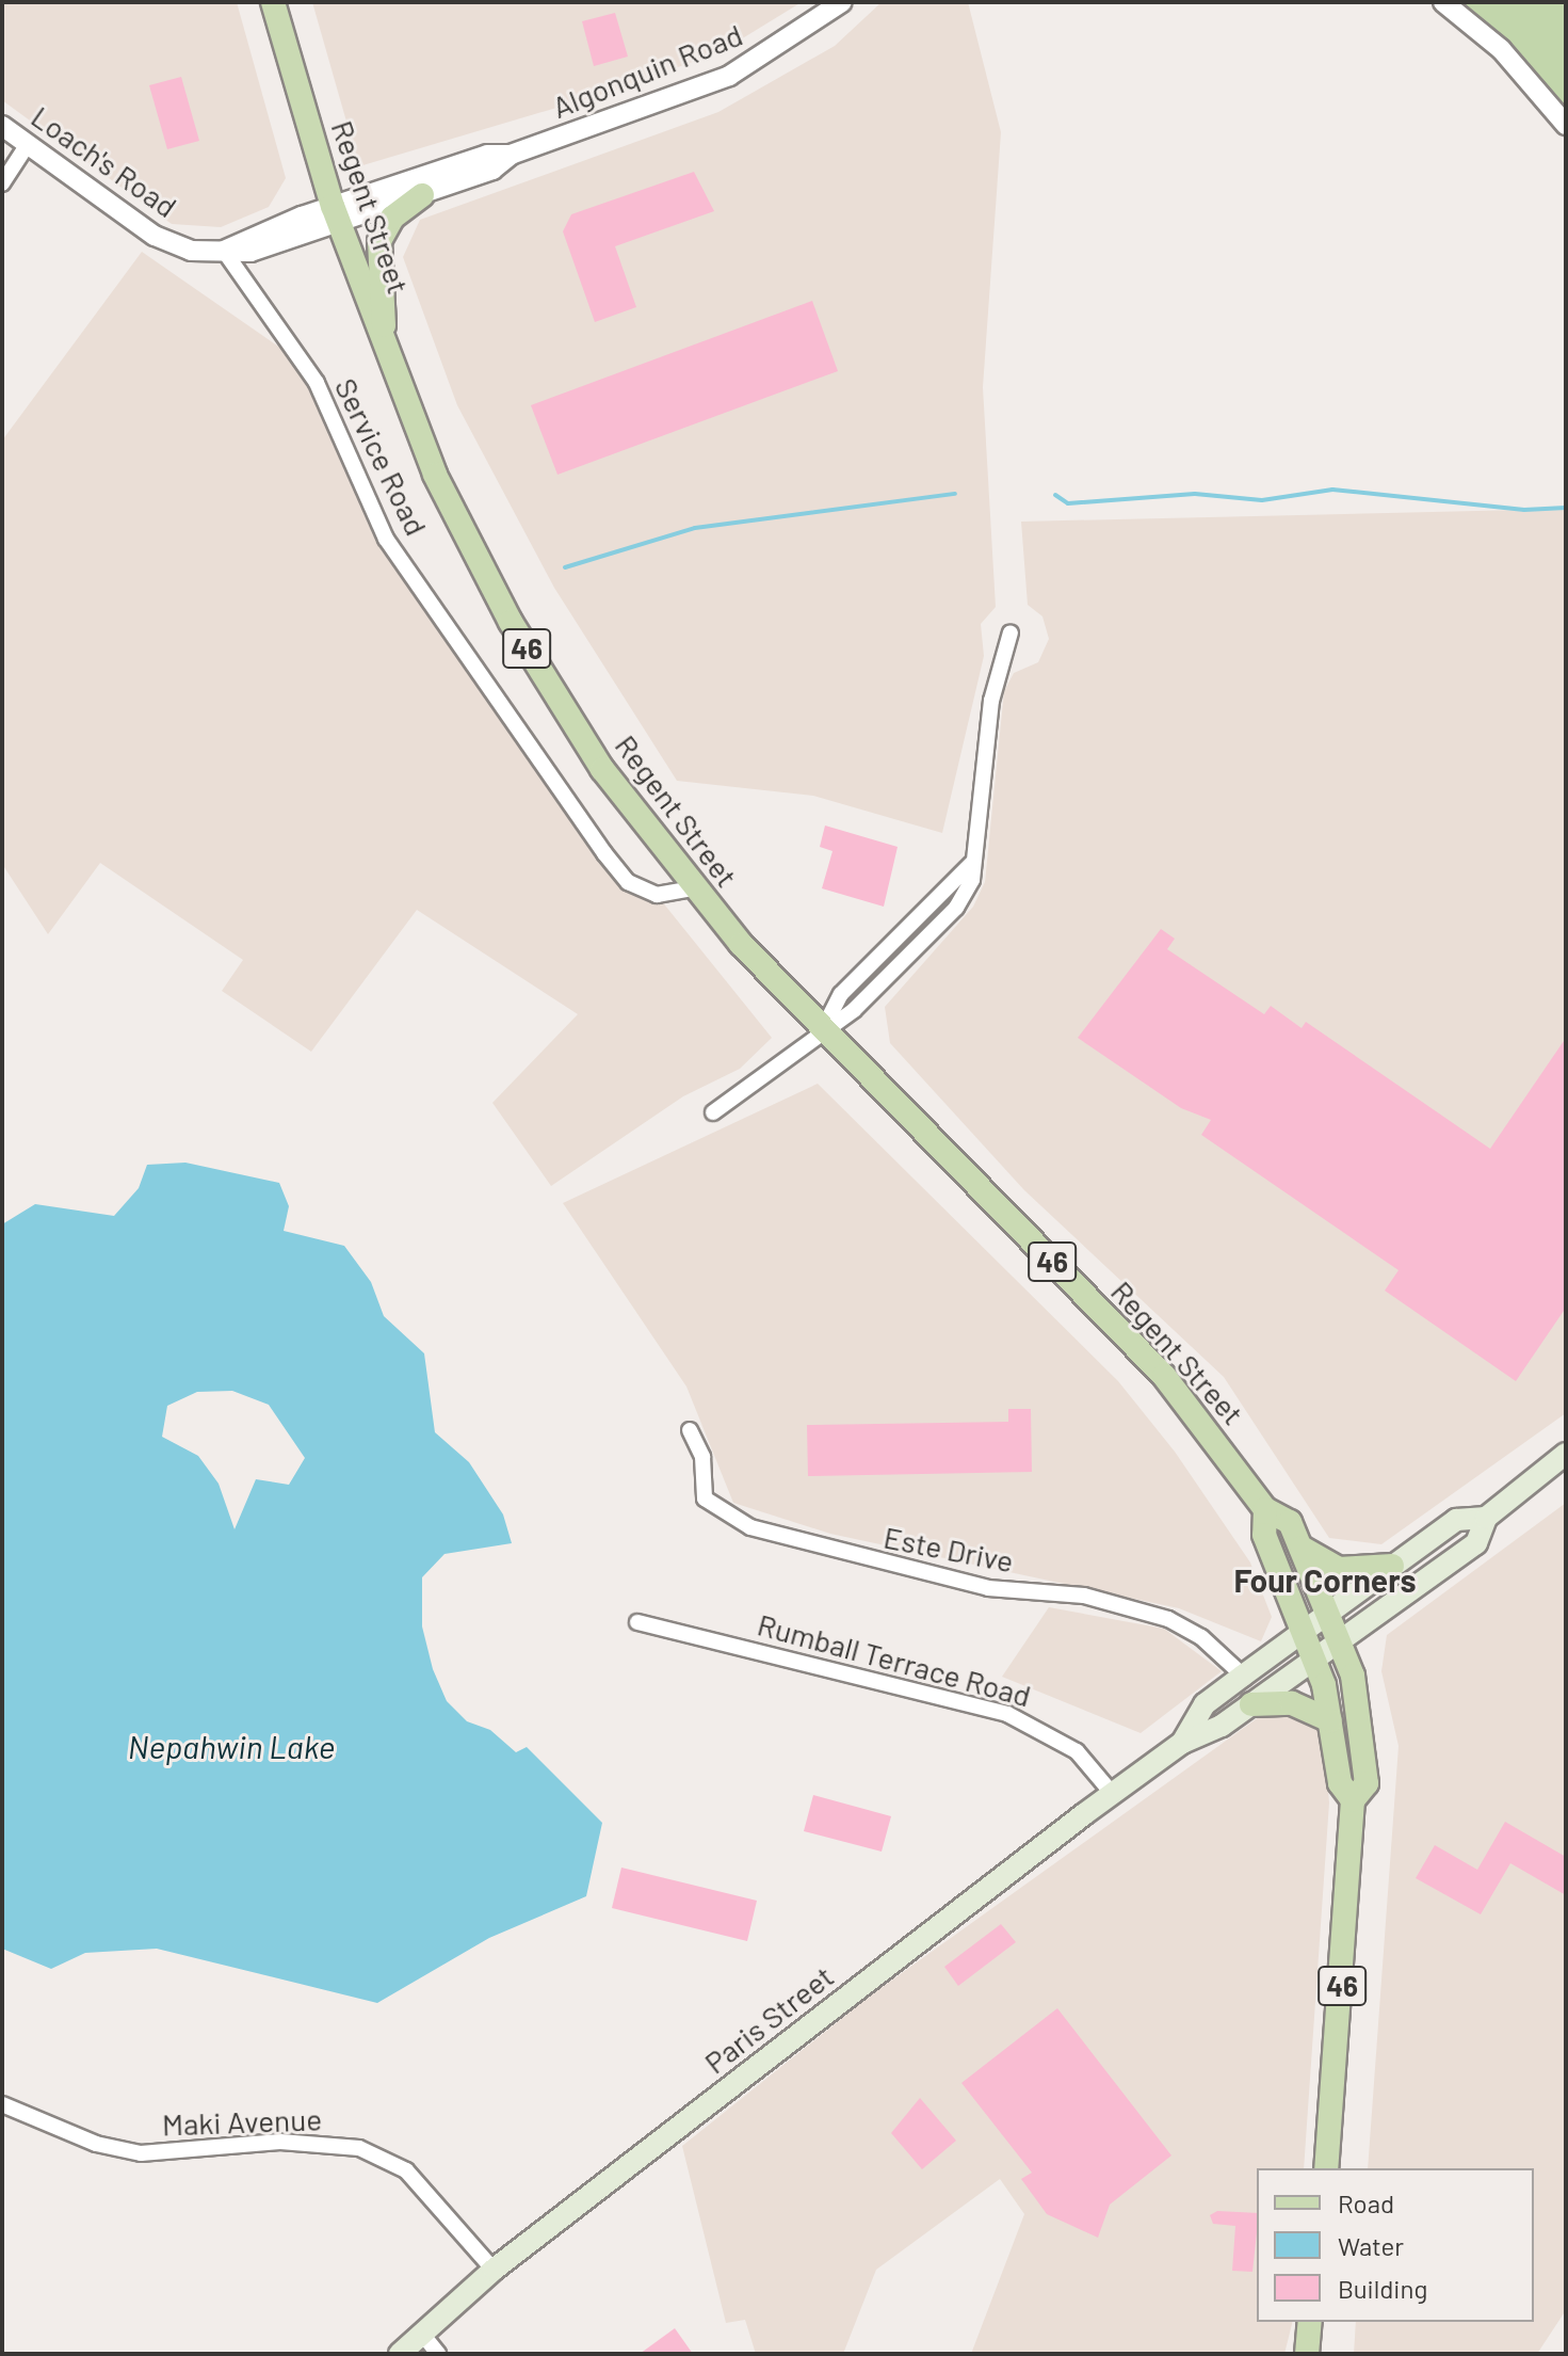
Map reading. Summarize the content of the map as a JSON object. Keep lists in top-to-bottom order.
{
  "streets": {
    "main road": ["Regent Street", "46", "Paris Street"],
    "street": [
      "Algonquin Road",
      "Loach's Road",
      "Service Road",
      "Este Drive",
      "Rumball Terrace Road",
      "Maki Avenue"
    ]
  },
  "crossings": [
    ["Algonquin Road", "Regent Street"],
    ["Loach's Road", "Service Road"],
    ["Regent Street", "Service Road"],
    ["Regent Street", "Paris Street"],
    ["Este Drive", "Paris Street"],
    ["Rumball Terrace Road", "Paris Street"],
    ["Paris Street", "Maki Avenue"]
  ],
  "districts": ["Four Corners"],
  "water": ["Nepahwin Lake"],
  "legend": ["Road", "Water", "Building"]
}
